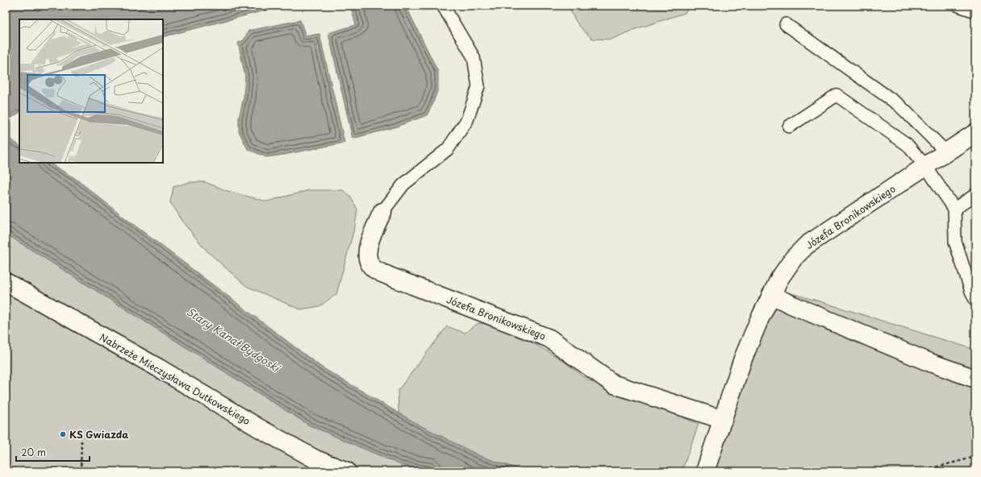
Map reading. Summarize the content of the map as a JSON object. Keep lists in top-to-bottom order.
{
  "streets": {
    "street": ["Józefa Bronikowskiego", "Nabrzeże Mieczysława Dutkowskiego"]
  },
  "water": ["Stary Kanał Bydgoski"],
  "places": ["KS Gwiazda"],
  "scale_bar": "20 m"
}
